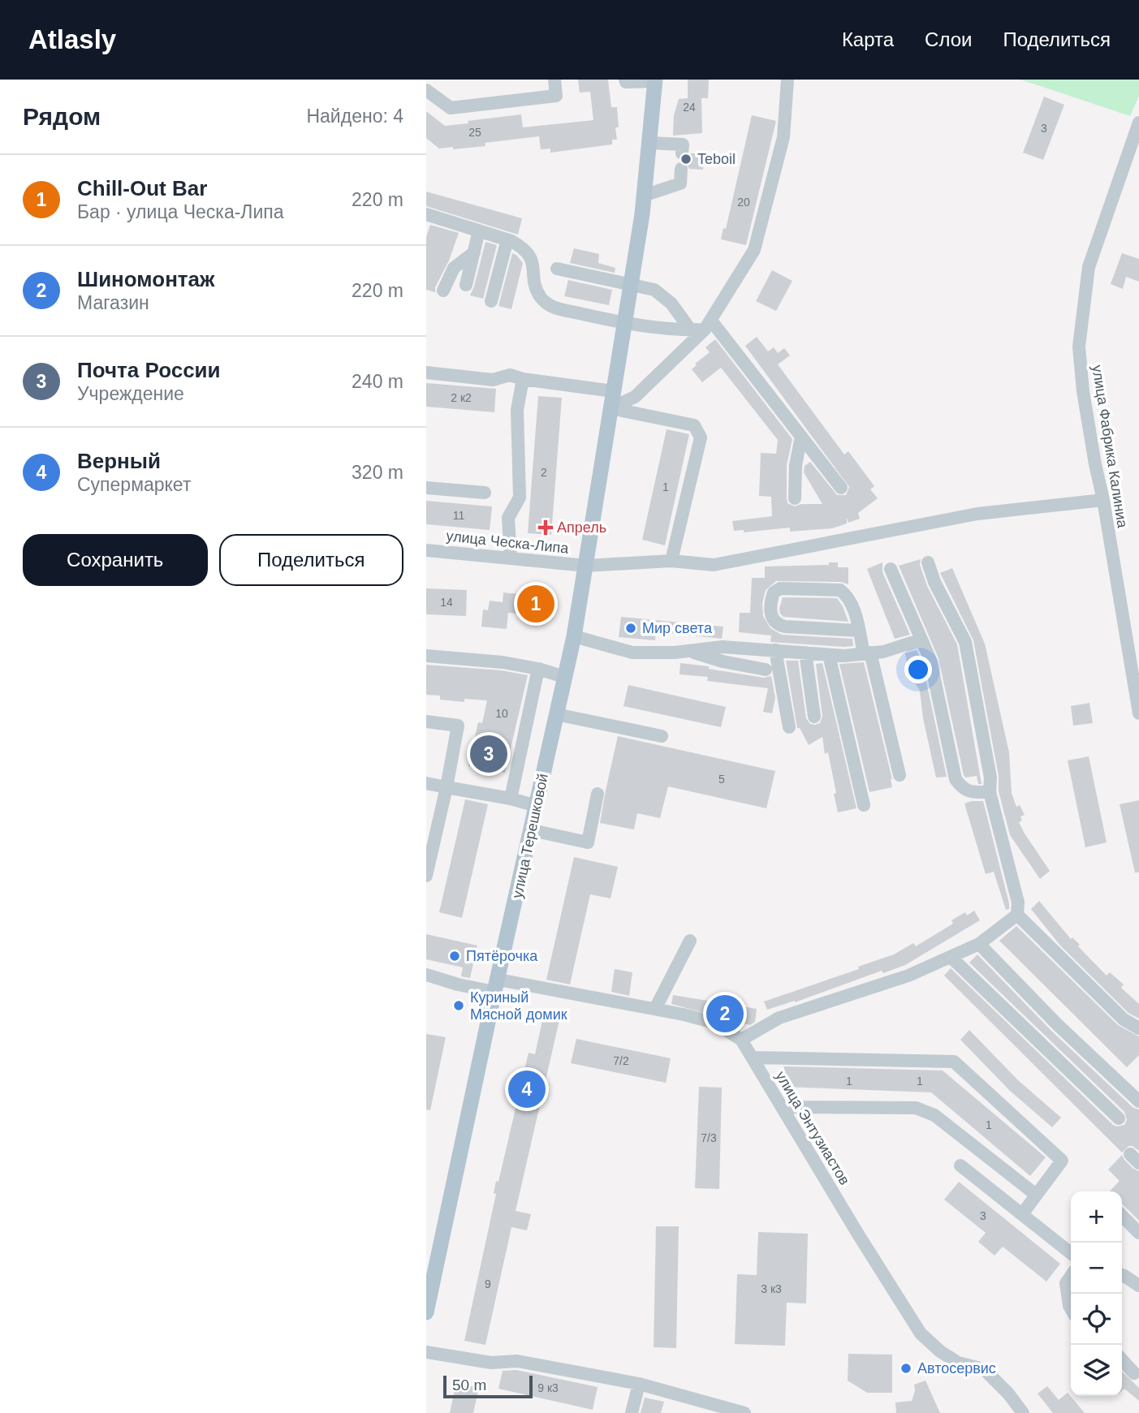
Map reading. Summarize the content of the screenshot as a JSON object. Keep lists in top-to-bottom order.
{
  "streets": {
    "main road": ["улица Терешковой"],
    "street": ["улица Фабрика Калиниа", "улица Ческа-Липа", "улица Энтузиастов"]
  },
  "crossings": [
    ["улица Фабрика Калиниа", "улица Ческа-Липа"],
    ["улица Ческа-Липа", "улица Терешковой"],
    ["улица Терешковой", "улица Энтузиастов"]
  ],
  "places": {
    "other": [
      "Teboil",
      "Мир света",
      "Пятёрочка",
      "Куриный Мясной домик",
      "Автосервис"
    ],
    "health": ["Апрель"]
  },
  "house_numbers": [
    "24",
    "3",
    "25",
    "20",
    "2 к2",
    "2",
    "1",
    "11",
    "14",
    "10",
    "5",
    "7/2",
    "1",
    "1",
    "1",
    "7/3",
    "3",
    "9",
    "3 к3",
    "9 к3"
  ],
  "scale_bar": "50 m",
  "page": {
    "header": "Atlasly",
    "nav": ["Карта", "Слои", "Поделиться"],
    "heading": ["Рядом", "Найдено: 4"],
    "list": [
      {
        "mark": "1",
        "name": "Chill-Out Bar",
        "note": "Бар · улица Ческа-Липа",
        "value": "220 m"
      },
      {
        "mark": "2",
        "name": "Шиномонтаж",
        "note": "Магазин",
        "value": "220 m"
      },
      {
        "mark": "3",
        "name": "Почта России",
        "note": "Учреждение",
        "value": "240 m"
      },
      {
        "mark": "4",
        "name": "Верный",
        "note": "Супермаркет",
        "value": "320 m"
      }
    ],
    "buttons": ["Сохранить", "Поделиться"],
    "pins": [
      "1",
      "3",
      "2",
      "4"
    ],
    "map_buttons": ["+", "−"],
    "scale": "50 m"
  }
}
